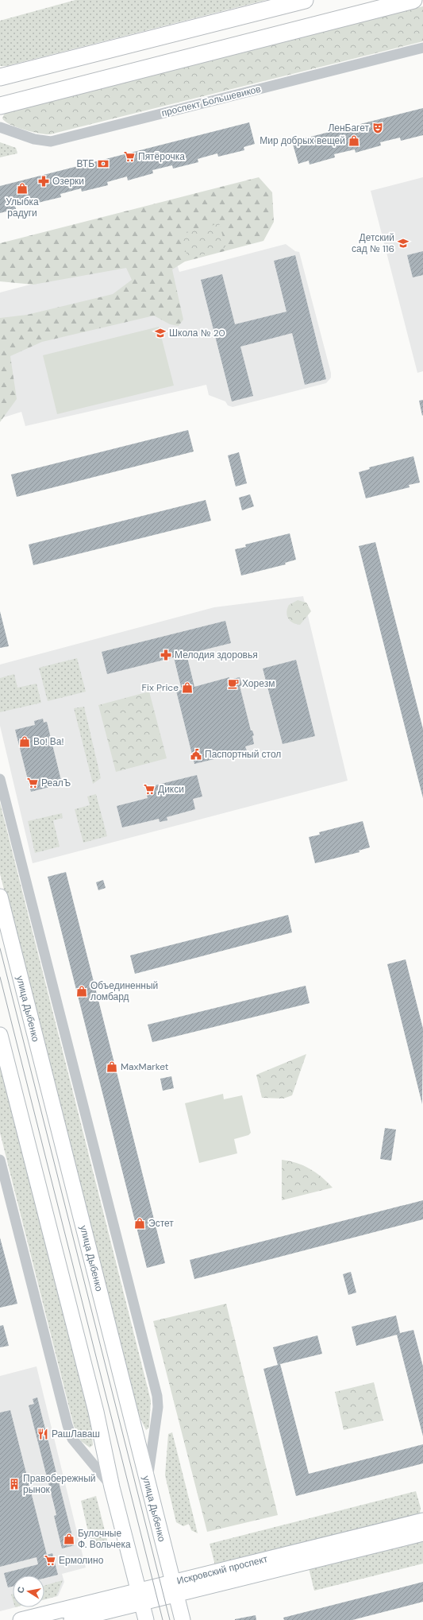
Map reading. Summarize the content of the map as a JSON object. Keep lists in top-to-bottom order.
{
  "streets": {
    "main road": ["улица Дыбенко", "Искровский проспект"],
    "street": ["проспект Большевиков"]
  },
  "crossings": [
    ["улица Дыбенко", "Искровский проспект"]
  ],
  "places": {
    "theatre": ["ЛенБагет"],
    "shop": [
      "Мир добрых вещей",
      "Улыбка радуги",
      "Fix Price",
      "Во! Ва!",
      "Объединенный ломбард",
      "MaxMarket",
      "Эстет",
      "Булочные Ф. Вольчека"
    ],
    "supermarket": [
      "Пятёрочка",
      "РеалЪ",
      "Дикси",
      "Ермолино"
    ],
    "bank": ["ВТБ"],
    "pharmacy": ["Озерки", "Мелодия здоровья"],
    "school or university": ["Детский сад № 116", "Школа № 20"],
    "cafe": ["Хорезм"],
    "public building": ["Паспортный стол"],
    "restaurant": ["РашЛаваш"],
    "building": ["Правобережный рынок"]
  },
  "north": "left"
}
